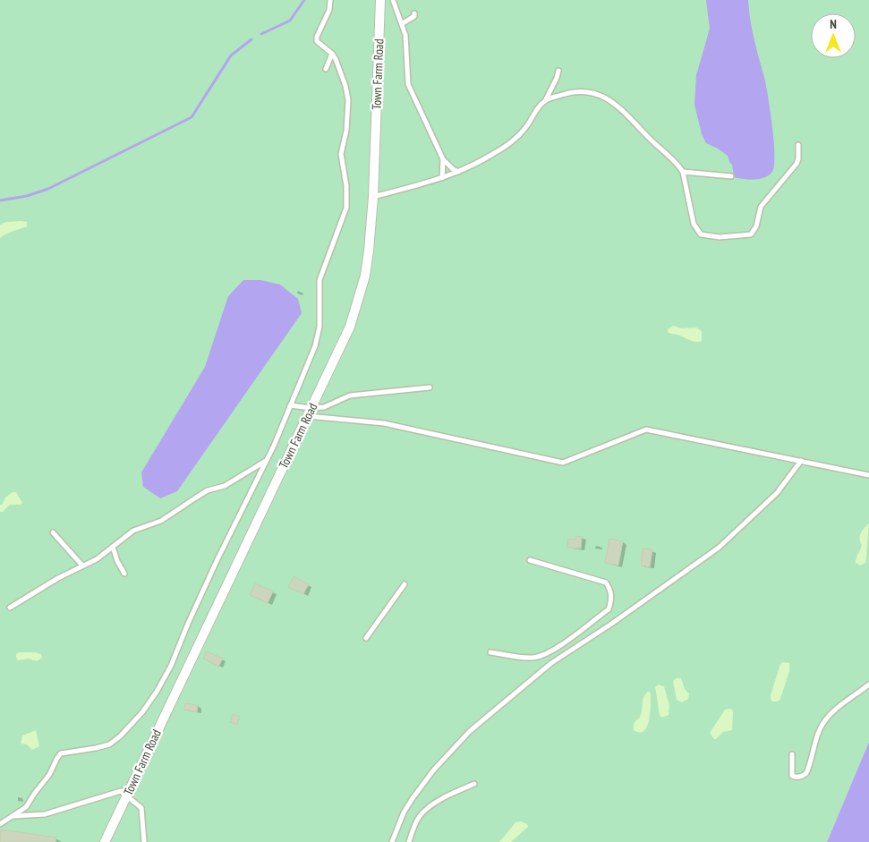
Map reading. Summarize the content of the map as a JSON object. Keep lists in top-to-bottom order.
{
  "streets": {
    "street": ["Town Farm Road"]
  },
  "north": "top"
}
